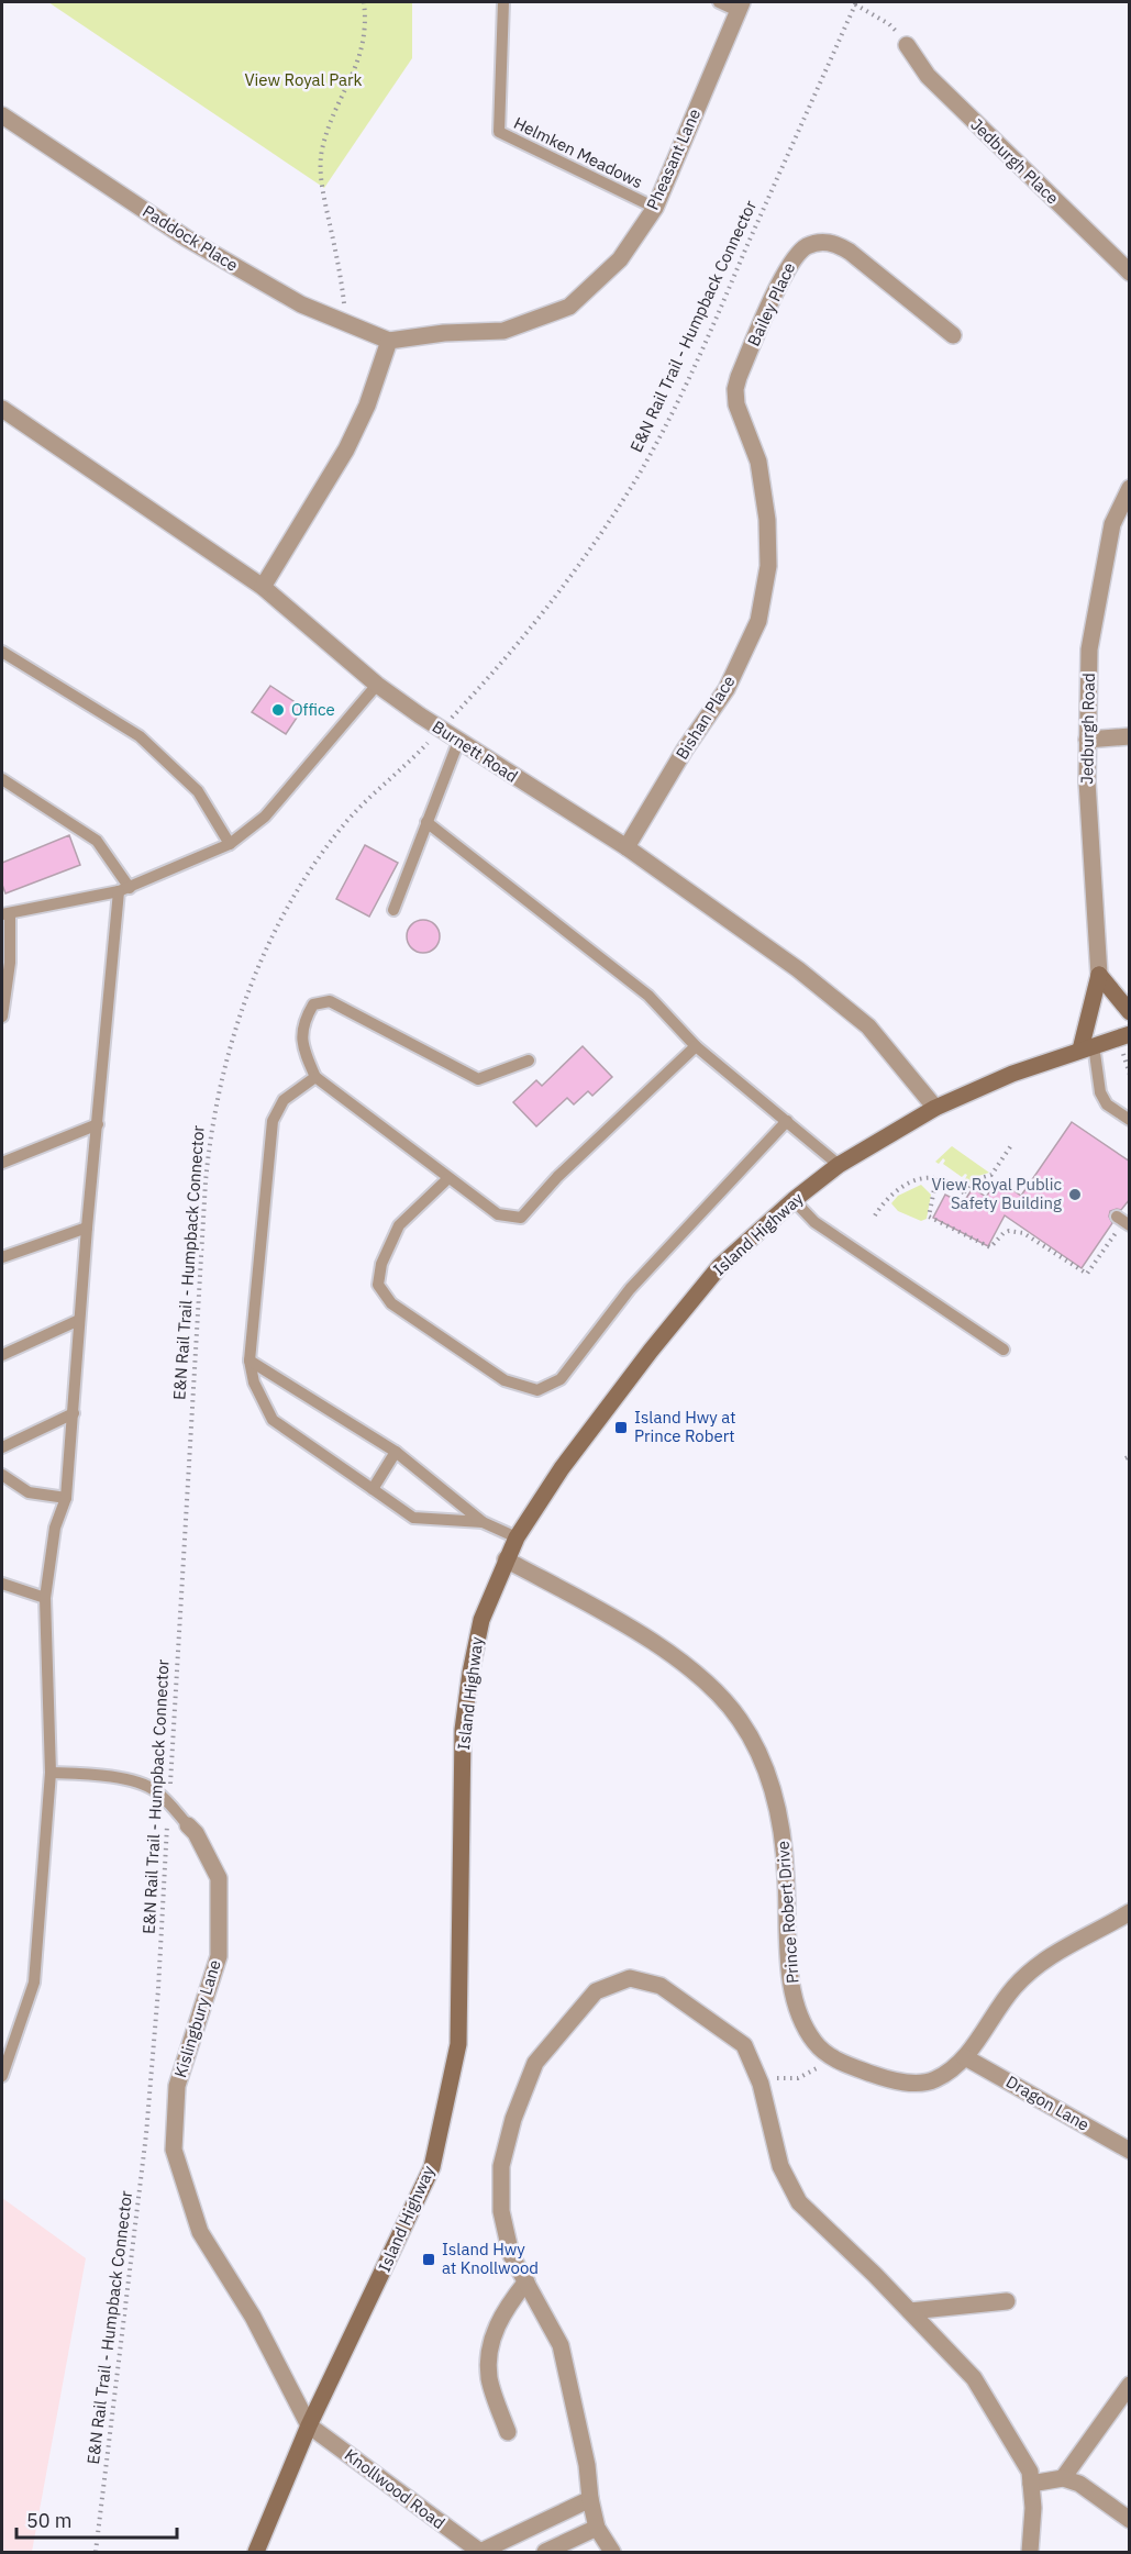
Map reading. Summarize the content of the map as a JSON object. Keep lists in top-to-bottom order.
{
  "streets": {
    "main road": ["Island Highway"],
    "street": [
      "Pheasant Lane",
      "Jedburgh Place",
      "Paddock Place",
      "Bailey Place",
      "Bishan Place",
      "Jedburgh Road",
      "Burnett Road",
      "Prince Robert Drive",
      "Kislingbury Lane",
      "Dragon Lane",
      "Knollwood Road"
    ],
    "lane": ["Helmken Meadows"],
    "path": ["E&N Rail Trail - Humpback Connector"]
  },
  "crossings": [
    ["Helmken Meadows", "Pheasant Lane"],
    ["Pheasant Lane", "Paddock Place"],
    ["Bailey Place", "Bishan Place"],
    ["E&N Rail Trail - Humpback Connector", "Burnett Road"],
    ["Bishan Place", "Burnett Road"],
    ["Burnett Road", "Island Highway"],
    ["Island Highway", "Prince Robert Drive"],
    ["Island Highway", "Kislingbury Lane"],
    ["Island Highway", "Knollwood Road"],
    ["Prince Robert Drive", "Dragon Lane"],
    ["Kislingbury Lane", "Knollwood Road"]
  ],
  "parks": ["View Royal Park"],
  "places": {
    "other": ["Office", "View Royal Public Safety Building"],
    "transit": ["Island Hwy at Prince Robert", "Island Hwy at Knollwood"]
  },
  "scale_bar": "50 m"
}
